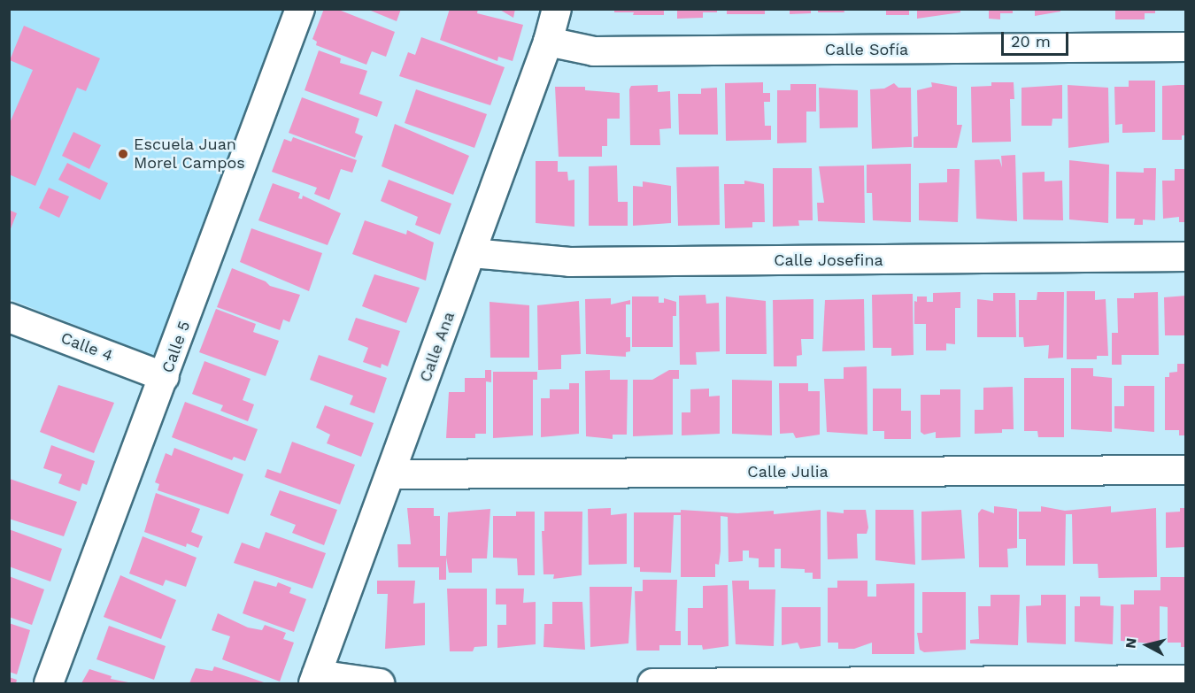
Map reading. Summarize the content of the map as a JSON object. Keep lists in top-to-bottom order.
{
  "streets": {
    "street": [
      "Calle Sofía",
      "Calle Josefina",
      "Calle 4",
      "Calle 5",
      "Calle Ana",
      "Calle Julia"
    ]
  },
  "crossings": [
    ["Calle Sofía", "Calle Ana"],
    ["Calle Josefina", "Calle Ana"],
    ["Calle 4", "Calle 5"],
    ["Calle Ana", "Calle Julia"]
  ],
  "places": ["Escuela Juan Morel Campos"],
  "scale_bar": "20 m",
  "north": "left"
}
